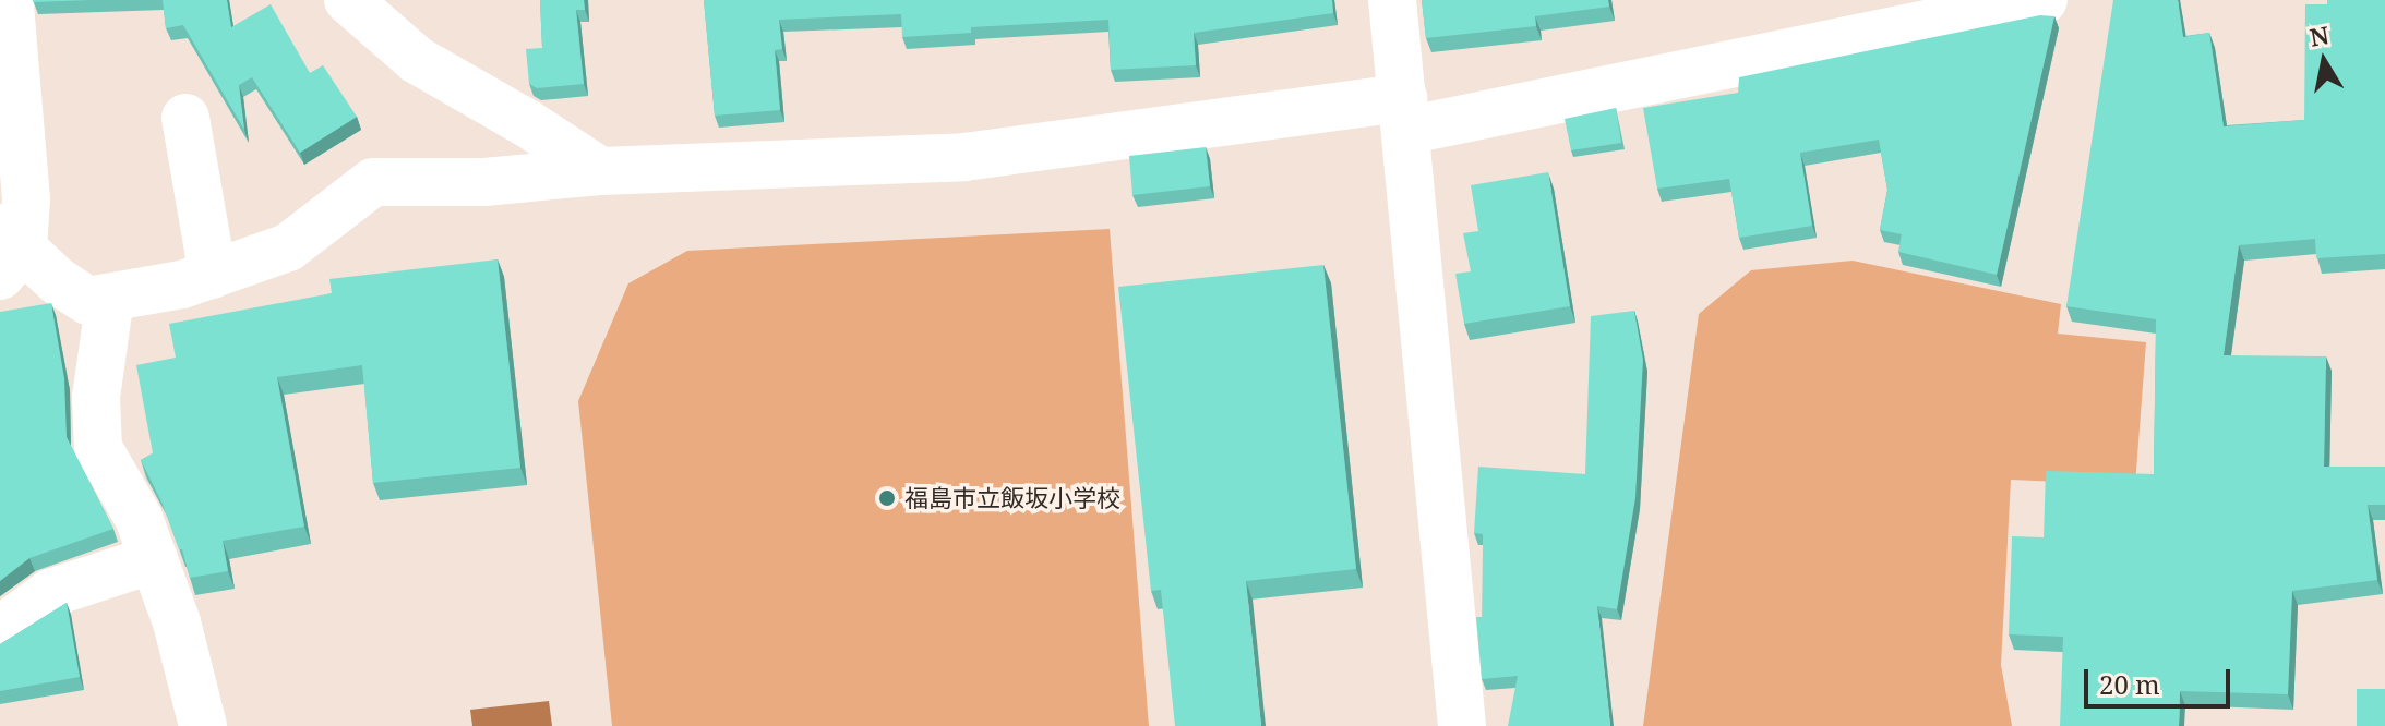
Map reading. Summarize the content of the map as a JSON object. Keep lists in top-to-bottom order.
{
  "places": ["福島市立飯坂小学校"],
  "scale_bar": "20 m",
  "north": "top"
}
